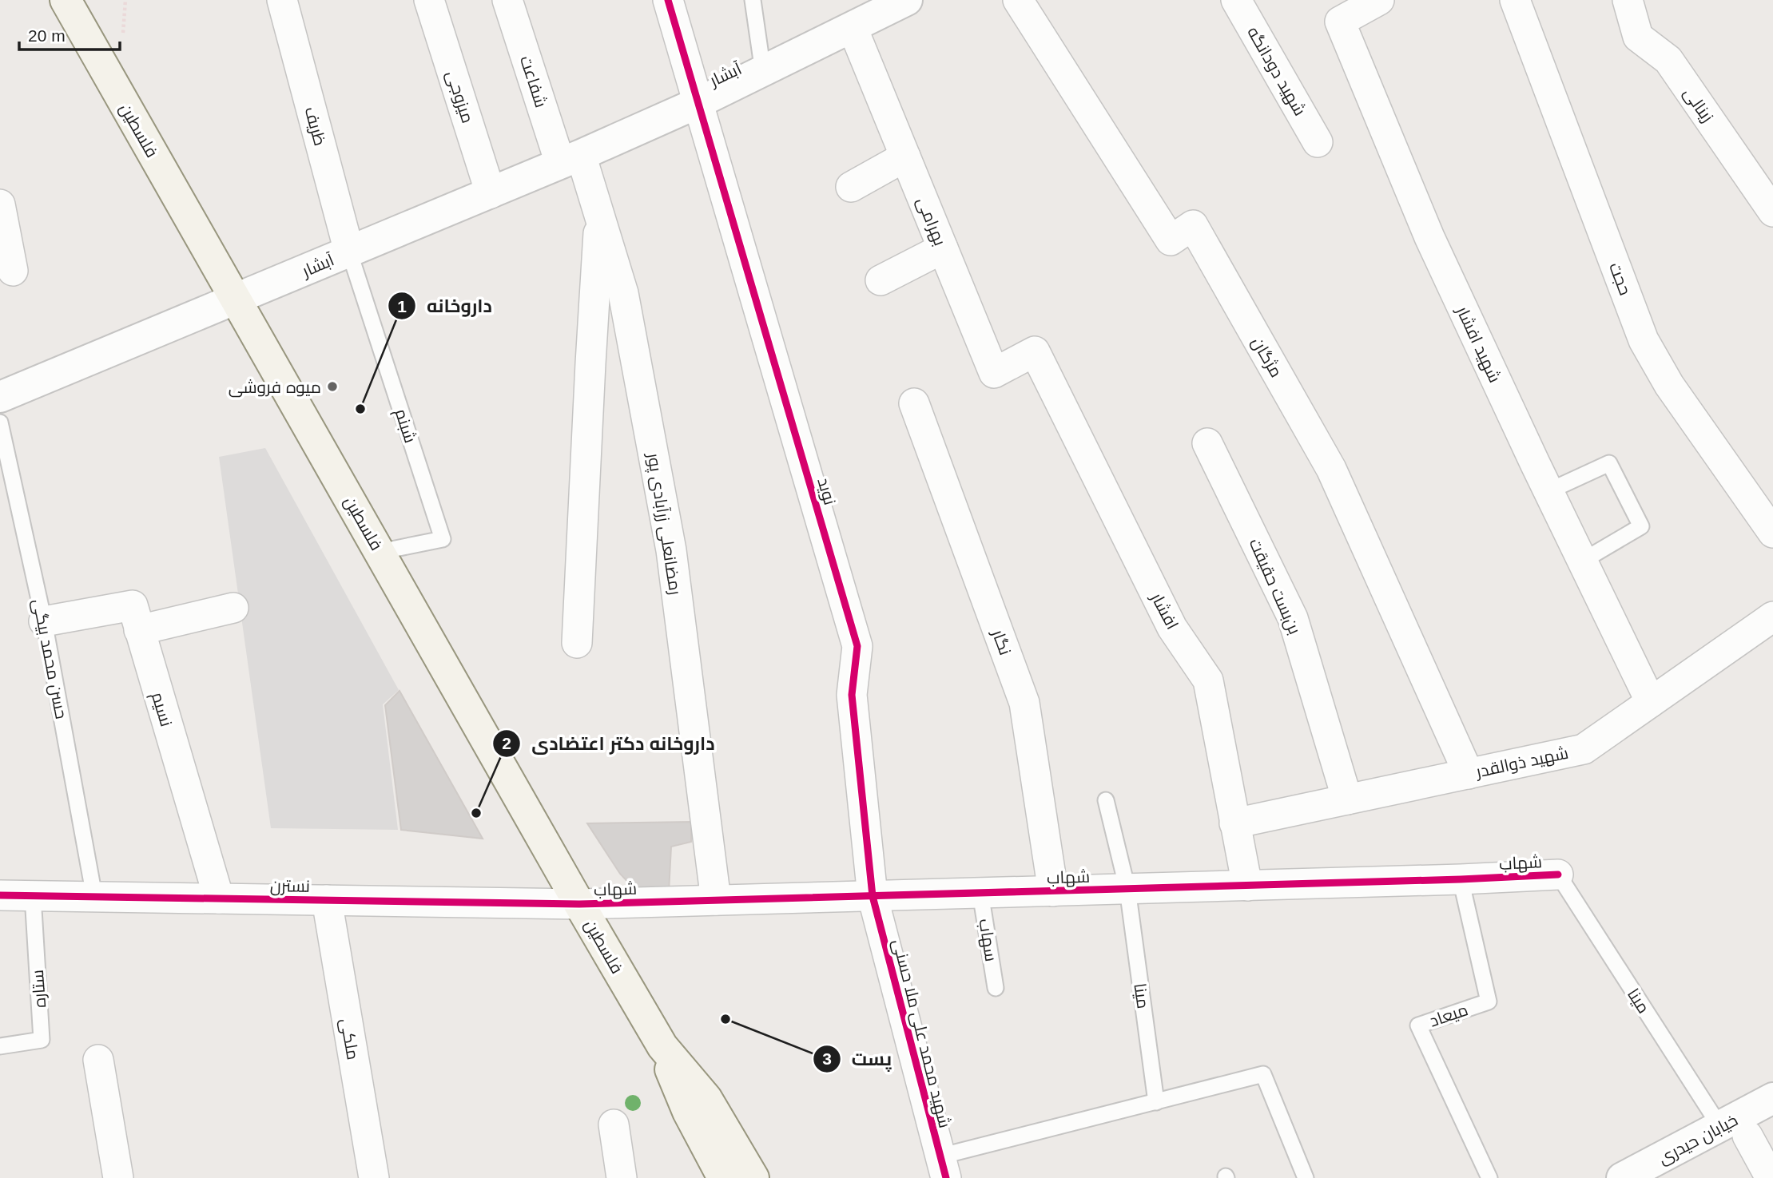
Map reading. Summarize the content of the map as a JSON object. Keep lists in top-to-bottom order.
{
  "streets": {
    "main road": ["فلسطین"],
    "street": [
      "شهید دودانگه",
      "آبشار",
      "شفاعت",
      "میزوجی",
      "زینالی",
      "ظریف",
      "بهرامی",
      "حجت",
      "شهید افشار",
      "مژگان",
      "نوید",
      "رمضانعلی زرآبادی پور",
      "بن‌بست حقیقت",
      "افشار",
      "نگار",
      "نسیم",
      "شهید ذوالقدر",
      "شهاب",
      "نسترن",
      "شهید محمد علی ملا حسنی",
      "ملکی",
      "خیابان حیدری"
    ],
    "lane": [
      "شبنم",
      "حسن محمد بیگی",
      "سهاب",
      "ستاره",
      "مینا",
      "میعاد"
    ]
  },
  "crossings": [
    ["آبشار", "شفاعت"],
    ["آبشار", "میزوجی"],
    ["آبشار", "ظریف"],
    ["آبشار", "فلسطین"],
    ["آبشار", "بهرامی"],
    ["آبشار", "شبنم"],
    ["آبشار", "نوید"],
    ["آبشار", "رمضانعلی زرآبادی پور"],
    ["شفاعت", "رمضانعلی زرآبادی پور"],
    ["ظریف", "شبنم"],
    ["فلسطین", "شبنم"],
    ["فلسطین", "شهاب"],
    ["فلسطین", "نسترن"],
    ["بهرامی", "افشار"],
    ["شهید افشار", "شهید ذوالقدر"],
    ["مژگان", "شهید ذوالقدر"],
    ["نوید", "شهاب"],
    ["نوید", "شهید محمد علی ملا حسنی"],
    ["رمضانعلی زرآبادی پور", "شهاب"],
    ["بن‌بست حقیقت", "شهید ذوالقدر"],
    ["افشار", "شهید ذوالقدر"],
    ["افشار", "شهاب"],
    ["نگار", "شهاب"],
    ["حسن محمد بیگی", "نسیم"],
    ["حسن محمد بیگی", "نسترن"],
    ["نسیم", "نسترن"],
    ["شهاب", "نسترن"],
    ["شهاب", "سهاب"],
    ["شهاب", "مینا"],
    ["شهاب", "میعاد"],
    ["شهاب", "شهید محمد علی ملا حسنی"],
    ["نسترن", "ستاره"],
    ["نسترن", "ملکی"],
    ["مینا", "خیابان حیدری"]
  ],
  "places": [
    "میوه فروشی",
    "داروخانه",
    "داروخانه دکتر اعتضادی",
    "پست"
  ],
  "scale_bar": "20 m"
}
